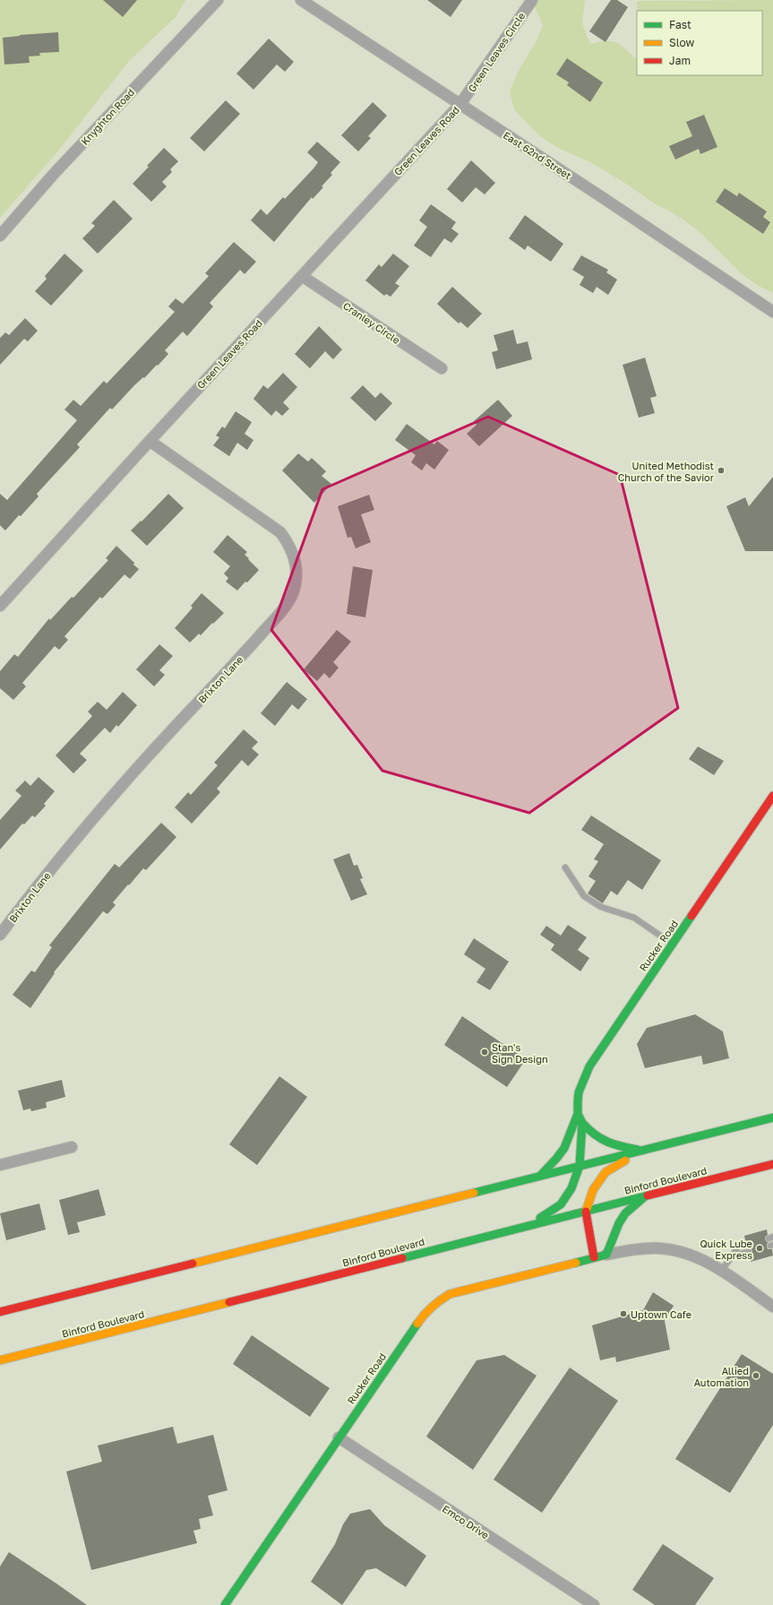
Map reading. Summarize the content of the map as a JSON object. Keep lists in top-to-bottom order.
{
  "streets": {
    "main road": ["Rucker Road", "Binford Boulevard"],
    "street": [
      "Green Leaves Circle",
      "Knyghton Road",
      "Green Leaves Road",
      "East 62nd Street",
      "Cranley Circle",
      "Brixton Lane",
      "Emco Drive"
    ]
  },
  "crossings": [
    ["Green Leaves Circle", "Green Leaves Road"],
    ["Green Leaves Circle", "East 62nd Street"],
    ["Green Leaves Road", "East 62nd Street"],
    ["Green Leaves Road", "Cranley Circle"],
    ["Green Leaves Road", "Brixton Lane"],
    ["Rucker Road", "Binford Boulevard"],
    ["Rucker Road", "Emco Drive"]
  ],
  "places": [
    "United Methodist Church of the Savior",
    "Stan's Sign Design",
    "Quick Lube Express",
    "Uptown Cafe",
    "Allied Automation"
  ],
  "legend": ["Fast", "Slow", "Jam"]
}
